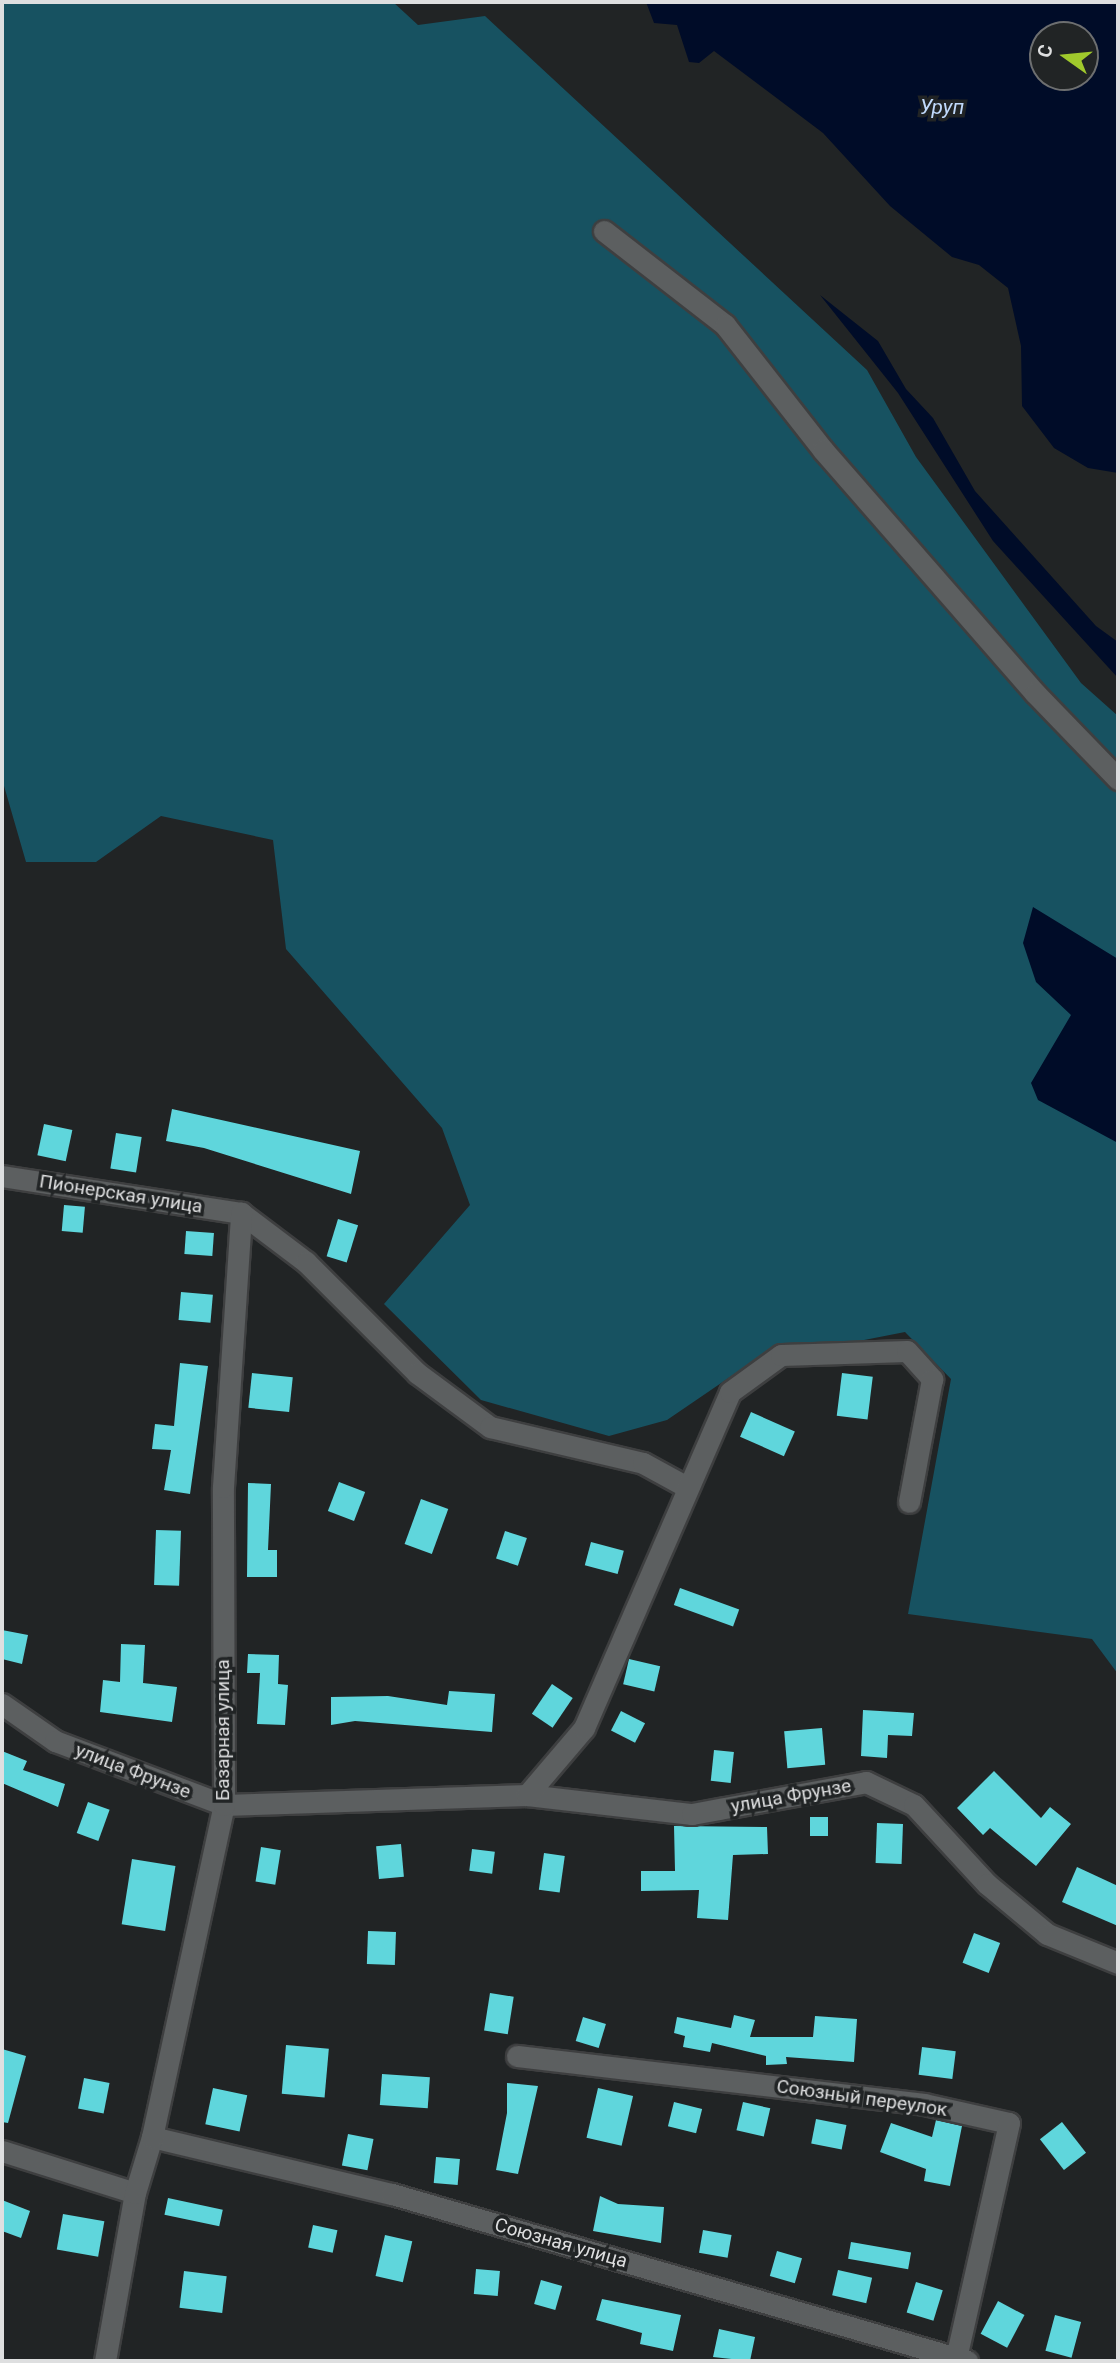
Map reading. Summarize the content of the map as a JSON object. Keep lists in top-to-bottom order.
{
  "streets": {
    "street": [
      "Пионерская улица",
      "Базарная улица",
      "улица Фрунзе",
      "Союзный переулок",
      "Союзная улица"
    ]
  },
  "crossings": [
    ["Пионерская улица", "Базарная улица"],
    ["Базарная улица", "улица Фрунзе"],
    ["Базарная улица", "Союзная улица"],
    ["Союзный переулок", "Союзная улица"]
  ],
  "water": ["Уруп"],
  "north": "left"
}
